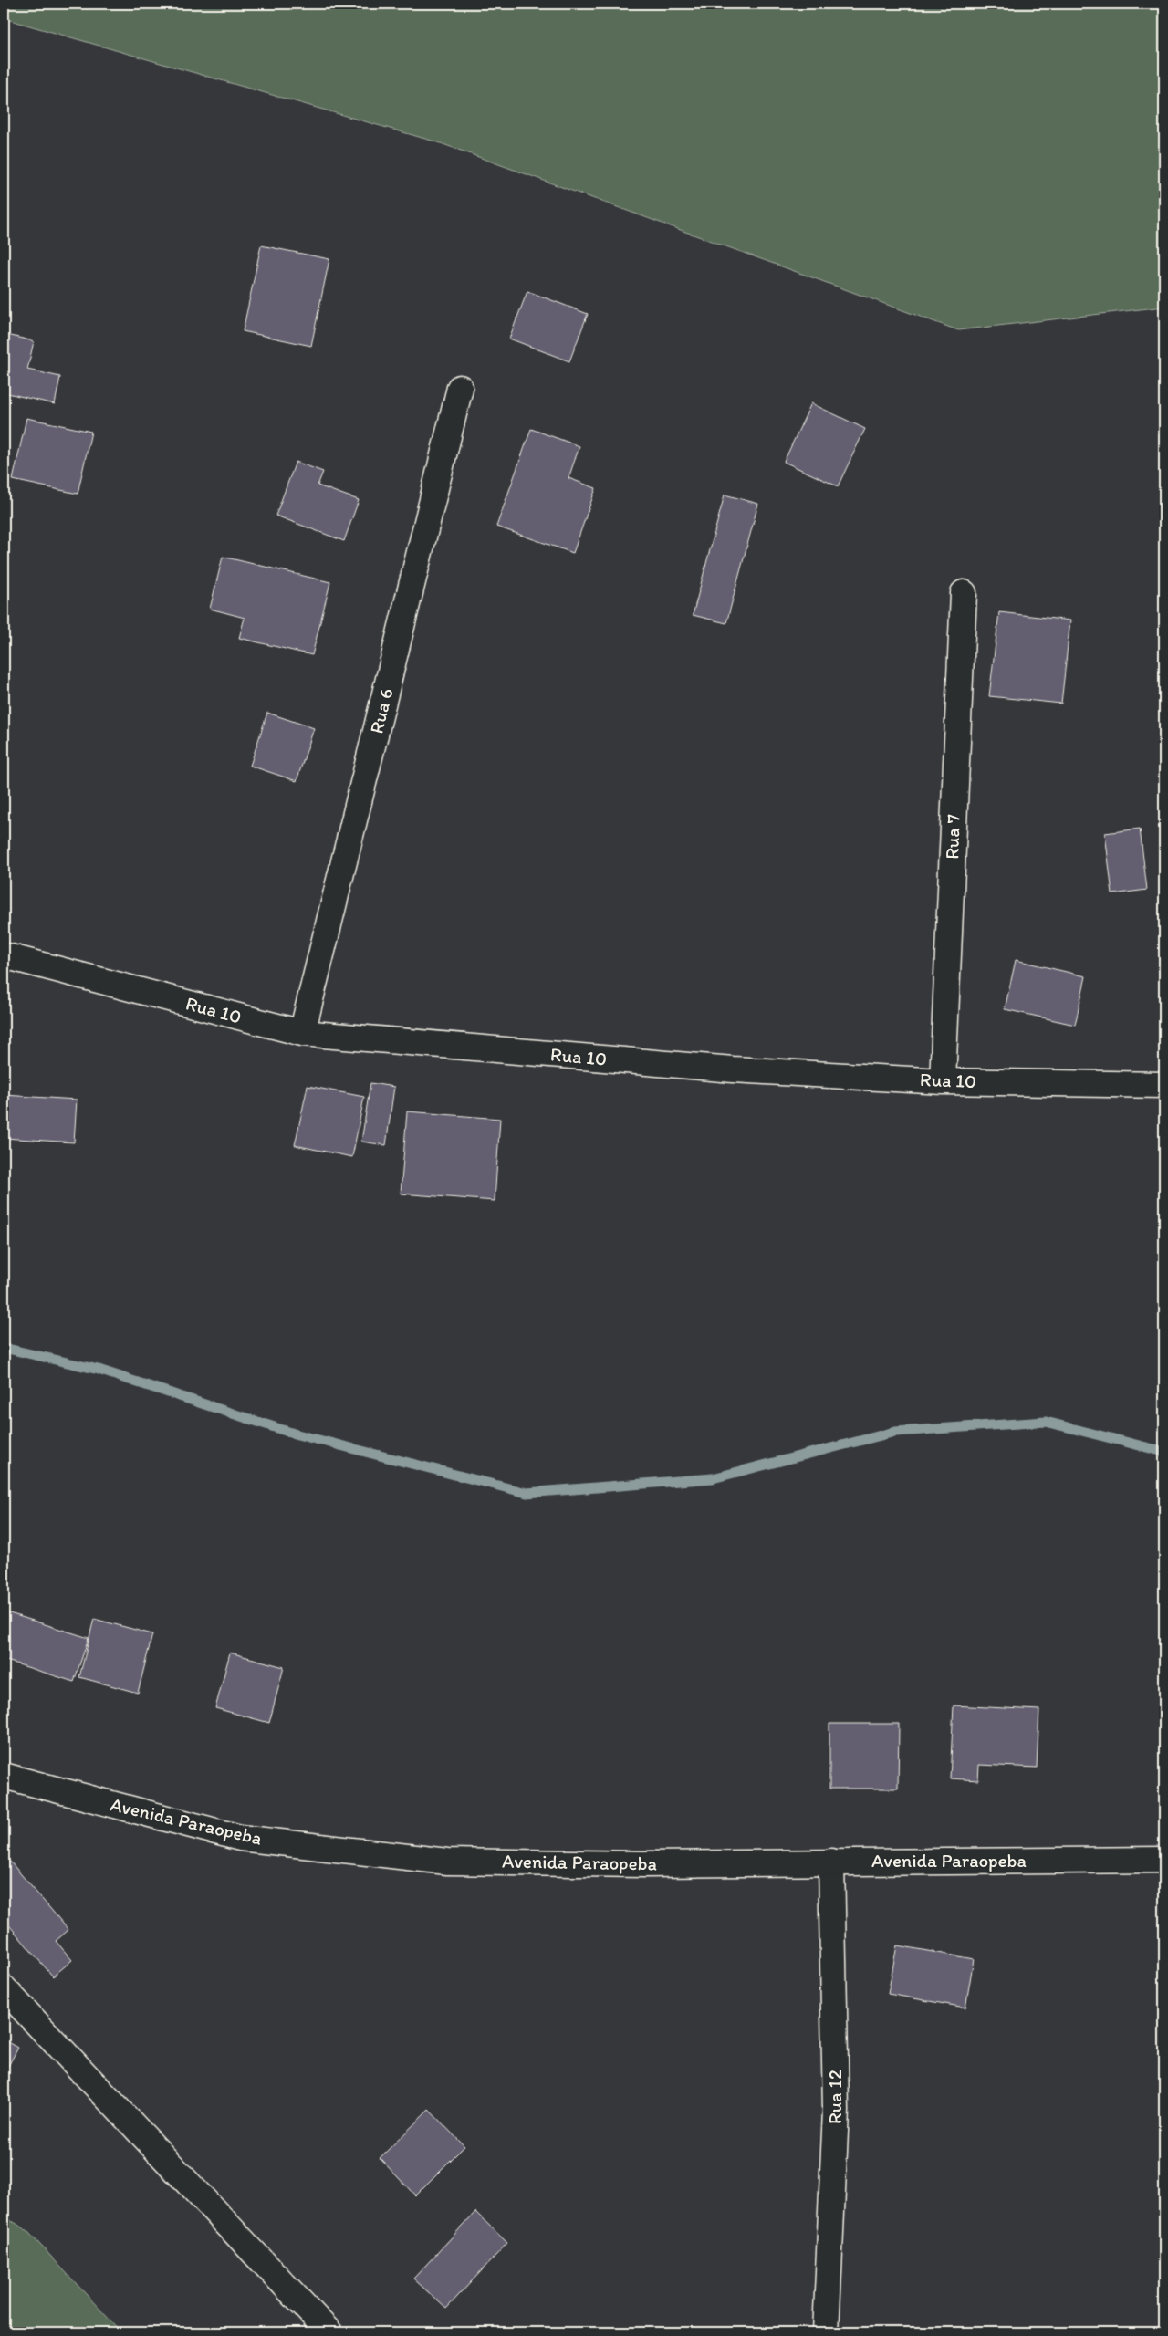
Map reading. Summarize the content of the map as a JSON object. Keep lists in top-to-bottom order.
{
  "streets": {
    "street": [
      "Rua 6",
      "Rua 7",
      "Rua 10",
      "Avenida Paraopeba",
      "Rua 12"
    ]
  },
  "crossings": [
    ["Rua 6", "Rua 10"],
    ["Rua 7", "Rua 10"],
    ["Avenida Paraopeba", "Rua 12"]
  ]
}
